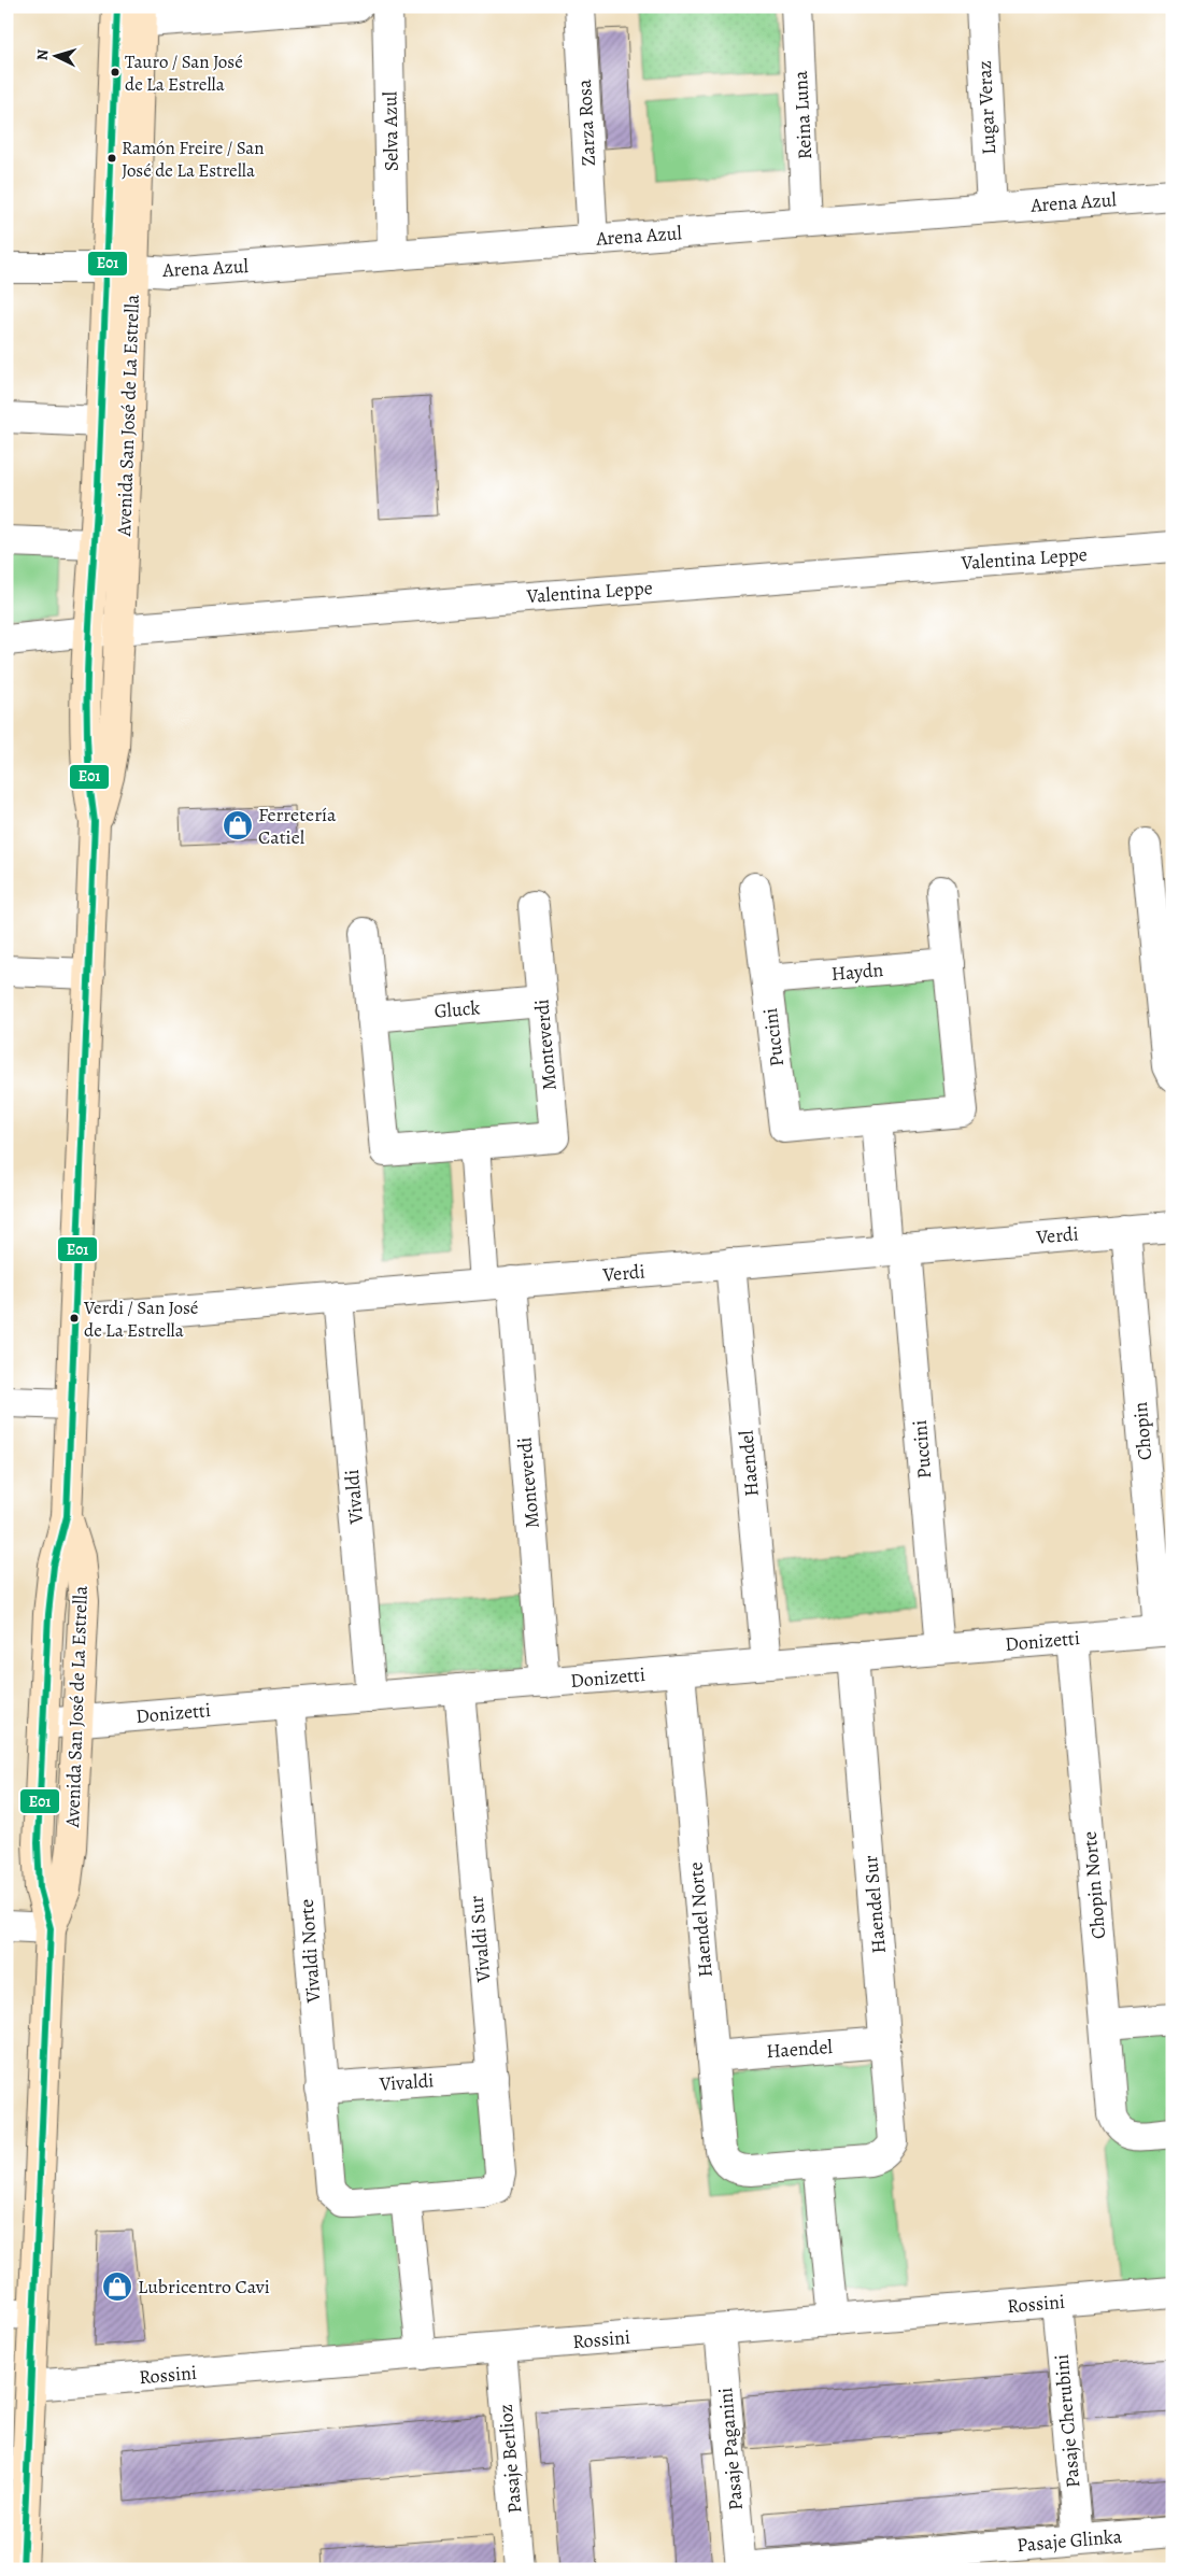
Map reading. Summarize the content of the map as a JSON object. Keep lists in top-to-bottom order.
{
  "streets": {
    "main road": ["Avenida San José de La Estrella"],
    "street": [
      "Lugar Veraz",
      "Reina Luna",
      "Zarza Rosa",
      "Selva Azul",
      "Arena Azul",
      "Valentina Leppe",
      "Haydn",
      "Gluck",
      "Puccini",
      "Monteverdi",
      "Verdi",
      "Chopin",
      "Haendel",
      "Vivaldi",
      "Donizetti",
      "Chopin Norte",
      "Haendel Sur",
      "Haendel Norte",
      "Vivaldi Sur",
      "Vivaldi Norte",
      "Rossini",
      "Pasaje Cherubini",
      "Pasaje Paganini",
      "Pasaje Berlioz",
      "Pasaje Glinka"
    ]
  },
  "crossings": [
    ["Lugar Veraz", "Arena Azul"],
    ["Reina Luna", "Arena Azul"],
    ["Zarza Rosa", "Arena Azul"],
    ["Selva Azul", "Arena Azul"],
    ["Arena Azul", "Avenida San José de La Estrella"],
    ["Avenida San José de La Estrella", "Valentina Leppe"],
    ["Avenida San José de La Estrella", "Verdi"],
    ["Avenida San José de La Estrella", "Donizetti"],
    ["Avenida San José de La Estrella", "Rossini"],
    ["Haydn", "Puccini"],
    ["Gluck", "Monteverdi"],
    ["Puccini", "Verdi"],
    ["Puccini", "Donizetti"],
    ["Monteverdi", "Verdi"],
    ["Monteverdi", "Donizetti"],
    ["Verdi", "Chopin"],
    ["Verdi", "Haendel"],
    ["Verdi", "Vivaldi"],
    ["Chopin", "Donizetti"],
    ["Haendel", "Donizetti"],
    ["Haendel", "Haendel Sur"],
    ["Haendel", "Haendel Norte"],
    ["Vivaldi", "Donizetti"],
    ["Vivaldi", "Vivaldi Sur"],
    ["Vivaldi", "Vivaldi Norte"],
    ["Donizetti", "Chopin Norte"],
    ["Donizetti", "Haendel Sur"],
    ["Donizetti", "Haendel Norte"],
    ["Donizetti", "Vivaldi Sur"],
    ["Donizetti", "Vivaldi Norte"],
    ["Haendel Sur", "Haendel Norte"],
    ["Vivaldi Sur", "Vivaldi Norte"],
    ["Rossini", "Pasaje Cherubini"],
    ["Rossini", "Pasaje Paganini"],
    ["Rossini", "Pasaje Berlioz"],
    ["Pasaje Cherubini", "Pasaje Glinka"],
    ["Pasaje Paganini", "Pasaje Glinka"]
  ],
  "places": {
    "other": ["Tauro / San José de La Estrella", "Ramón Freire / San José de La Estrella", "Verdi / San José de La Estrella"],
    "shop": ["Ferretería Catiel", "Lubricentro Cavi"]
  },
  "lines": ["transit line E01"],
  "north": "left"
}
